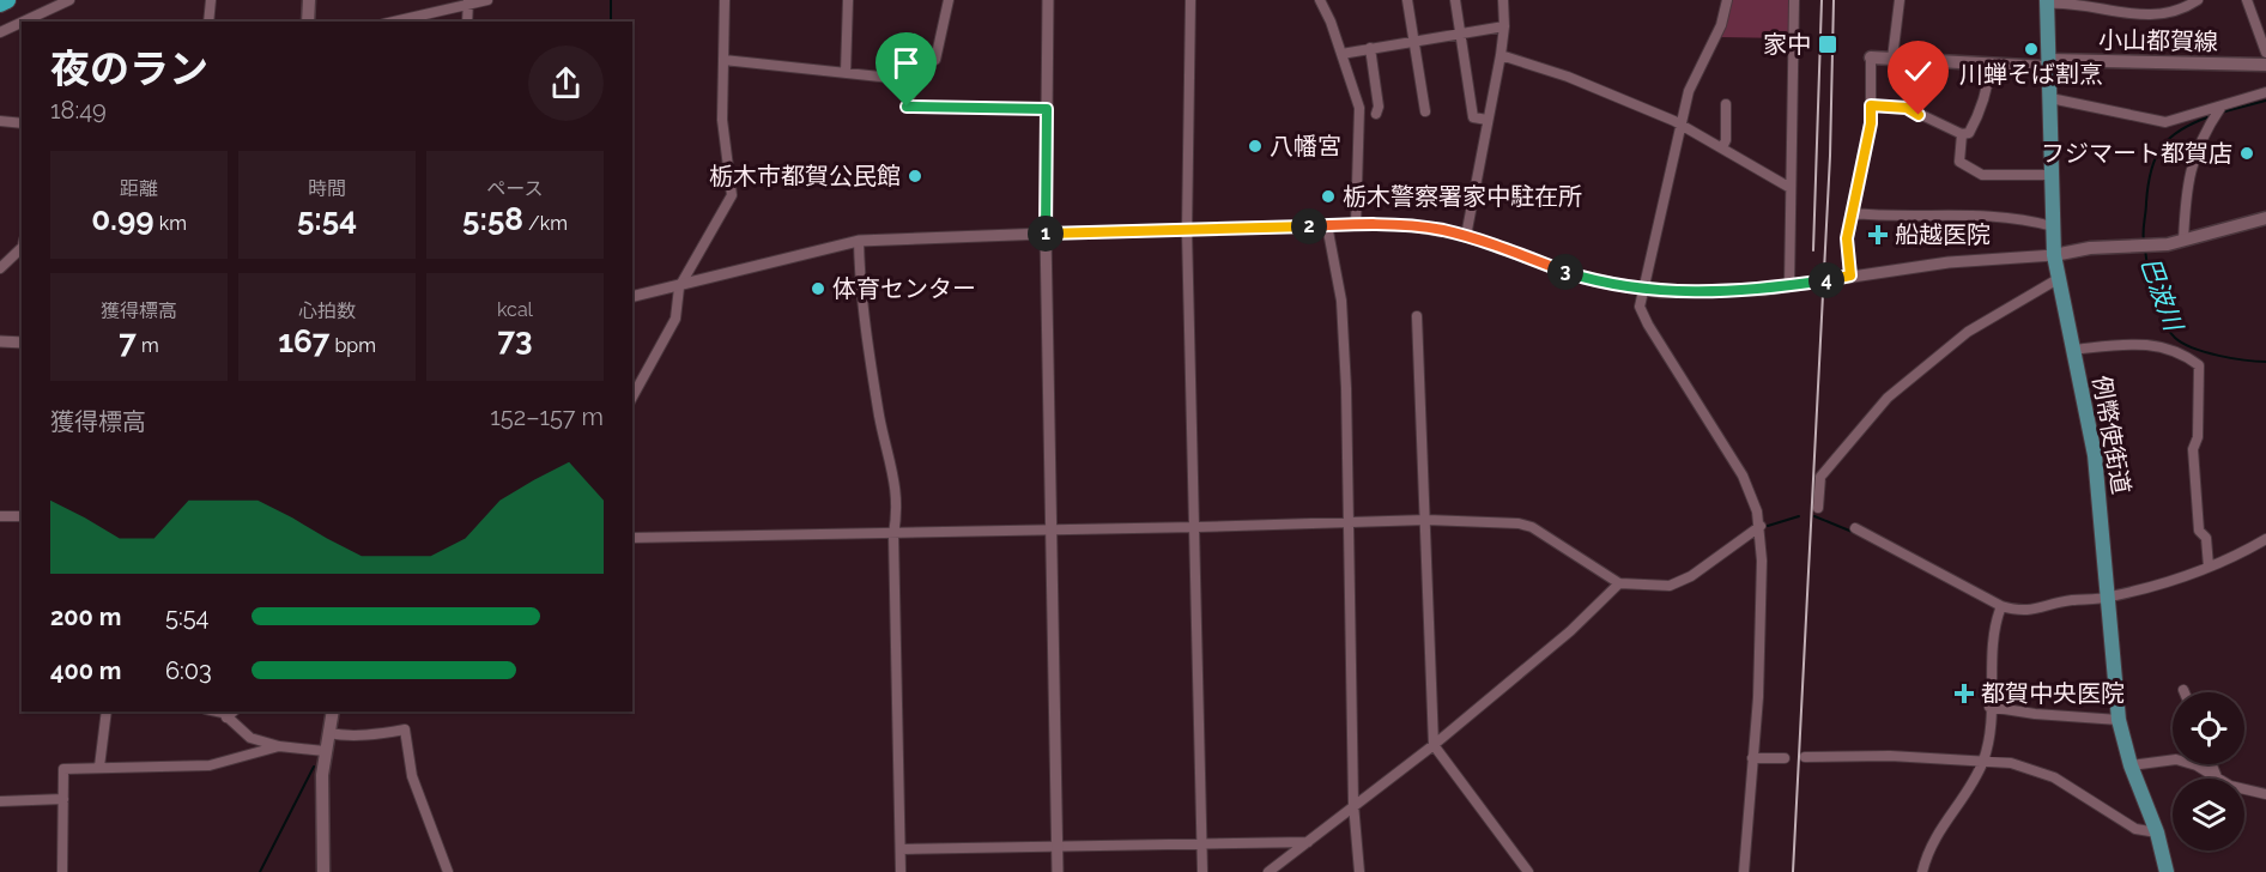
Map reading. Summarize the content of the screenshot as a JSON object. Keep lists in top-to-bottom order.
{
  "streets": {
    "main road": ["小山都賀線", "例幣使街道"]
  },
  "crossings": [
    ["小山都賀線", "例幣使街道"]
  ],
  "water": ["巴波川"],
  "places": {
    "transit": ["家中"],
    "other": [
      "川蝉そば割烹",
      "八幡宮",
      "フジマート都賀店",
      "栃木市都賀公民館",
      "栃木警察署家中駐在所",
      "体育センター"
    ],
    "health": ["船越医院", "都賀中央医院"]
  },
  "page": {
    "heading": ["夜のラン", "18:49"],
    "stats": [
      ["距離", "0.99 km"],
      ["時間", "5:54"],
      ["ペース", "5:58 /km"],
      ["獲得標高", "7 m"],
      ["心拍数", "167 bpm"],
      ["kcal", "73"]
    ],
    "pins": [
      "2",
      "1",
      "3",
      "4"
    ],
    "chart": ["獲得標高", "152–157 m"],
    "list": [
      {
        "name": "200 m",
        "note": "5:54"
      },
      {
        "name": "400 m",
        "note": "6:03"
      }
    ]
  }
}
